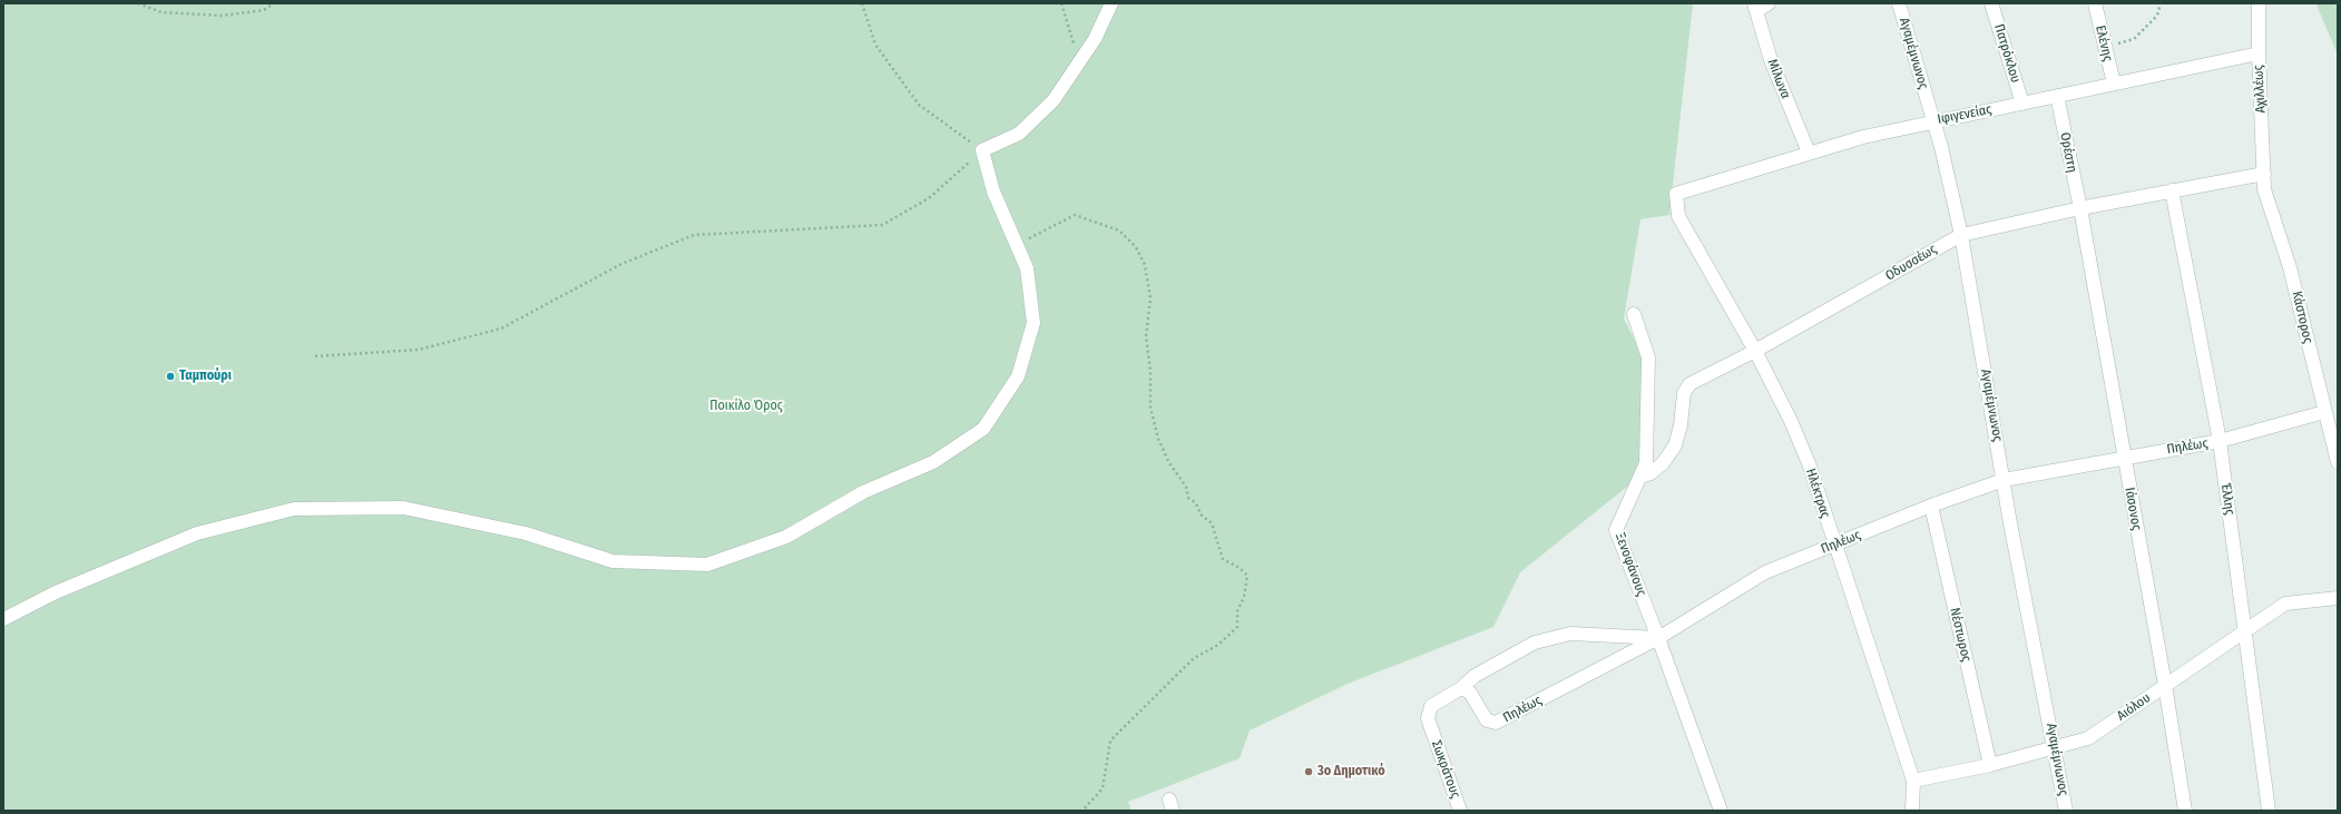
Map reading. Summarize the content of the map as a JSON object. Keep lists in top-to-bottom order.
{
  "streets": {
    "street": [
      "Ελένης",
      "Αγαμέμνωνος",
      "Πατρόκλου",
      "Μίλωνα",
      "Αχιλλέως",
      "Ιφιγενείας",
      "Ορέστη",
      "Οδυσσέως",
      "Κάστορος",
      "Πηλέως",
      "Ηλέκτρας",
      "Έλλης",
      "Ιάσονος",
      "Ξενοφάνους",
      "Νέστωρος",
      "Αιόλου",
      "Σωκράτους"
    ]
  },
  "crossings": [
    ["Ελένης", "Ιφιγενείας"],
    ["Αγαμέμνωνος", "Ιφιγενείας"],
    ["Αγαμέμνωνος", "Οδυσσέως"],
    ["Αγαμέμνωνος", "Πηλέως"],
    ["Αγαμέμνωνος", "Αιόλου"],
    ["Πατρόκλου", "Ιφιγενείας"],
    ["Μίλωνα", "Ιφιγενείας"],
    ["Αχιλλέως", "Ιφιγενείας"],
    ["Αχιλλέως", "Οδυσσέως"],
    ["Αχιλλέως", "Κάστορος"],
    ["Ιφιγενείας", "Ορέστη"],
    ["Ιφιγενείας", "Ηλέκτρας"],
    ["Ορέστη", "Οδυσσέως"],
    ["Ορέστη", "Ιάσονος"],
    ["Οδυσσέως", "Κάστορος"],
    ["Οδυσσέως", "Ηλέκτρας"],
    ["Οδυσσέως", "Έλλης"],
    ["Οδυσσέως", "Ιάσονος"],
    ["Οδυσσέως", "Ξενοφάνους"],
    ["Κάστορος", "Πηλέως"],
    ["Πηλέως", "Ηλέκτρας"],
    ["Πηλέως", "Έλλης"],
    ["Πηλέως", "Ιάσονος"],
    ["Πηλέως", "Ξενοφάνους"],
    ["Πηλέως", "Νέστωρος"],
    ["Πηλέως", "Σωκράτους"],
    ["Ηλέκτρας", "Αιόλου"],
    ["Έλλης", "Αιόλου"],
    ["Ιάσονος", "Αιόλου"],
    ["Νέστωρος", "Αιόλου"]
  ],
  "parks": ["Ποικίλο Όρος"],
  "places": ["Ταμπούρι", "3ο Δημοτικό"]
}
